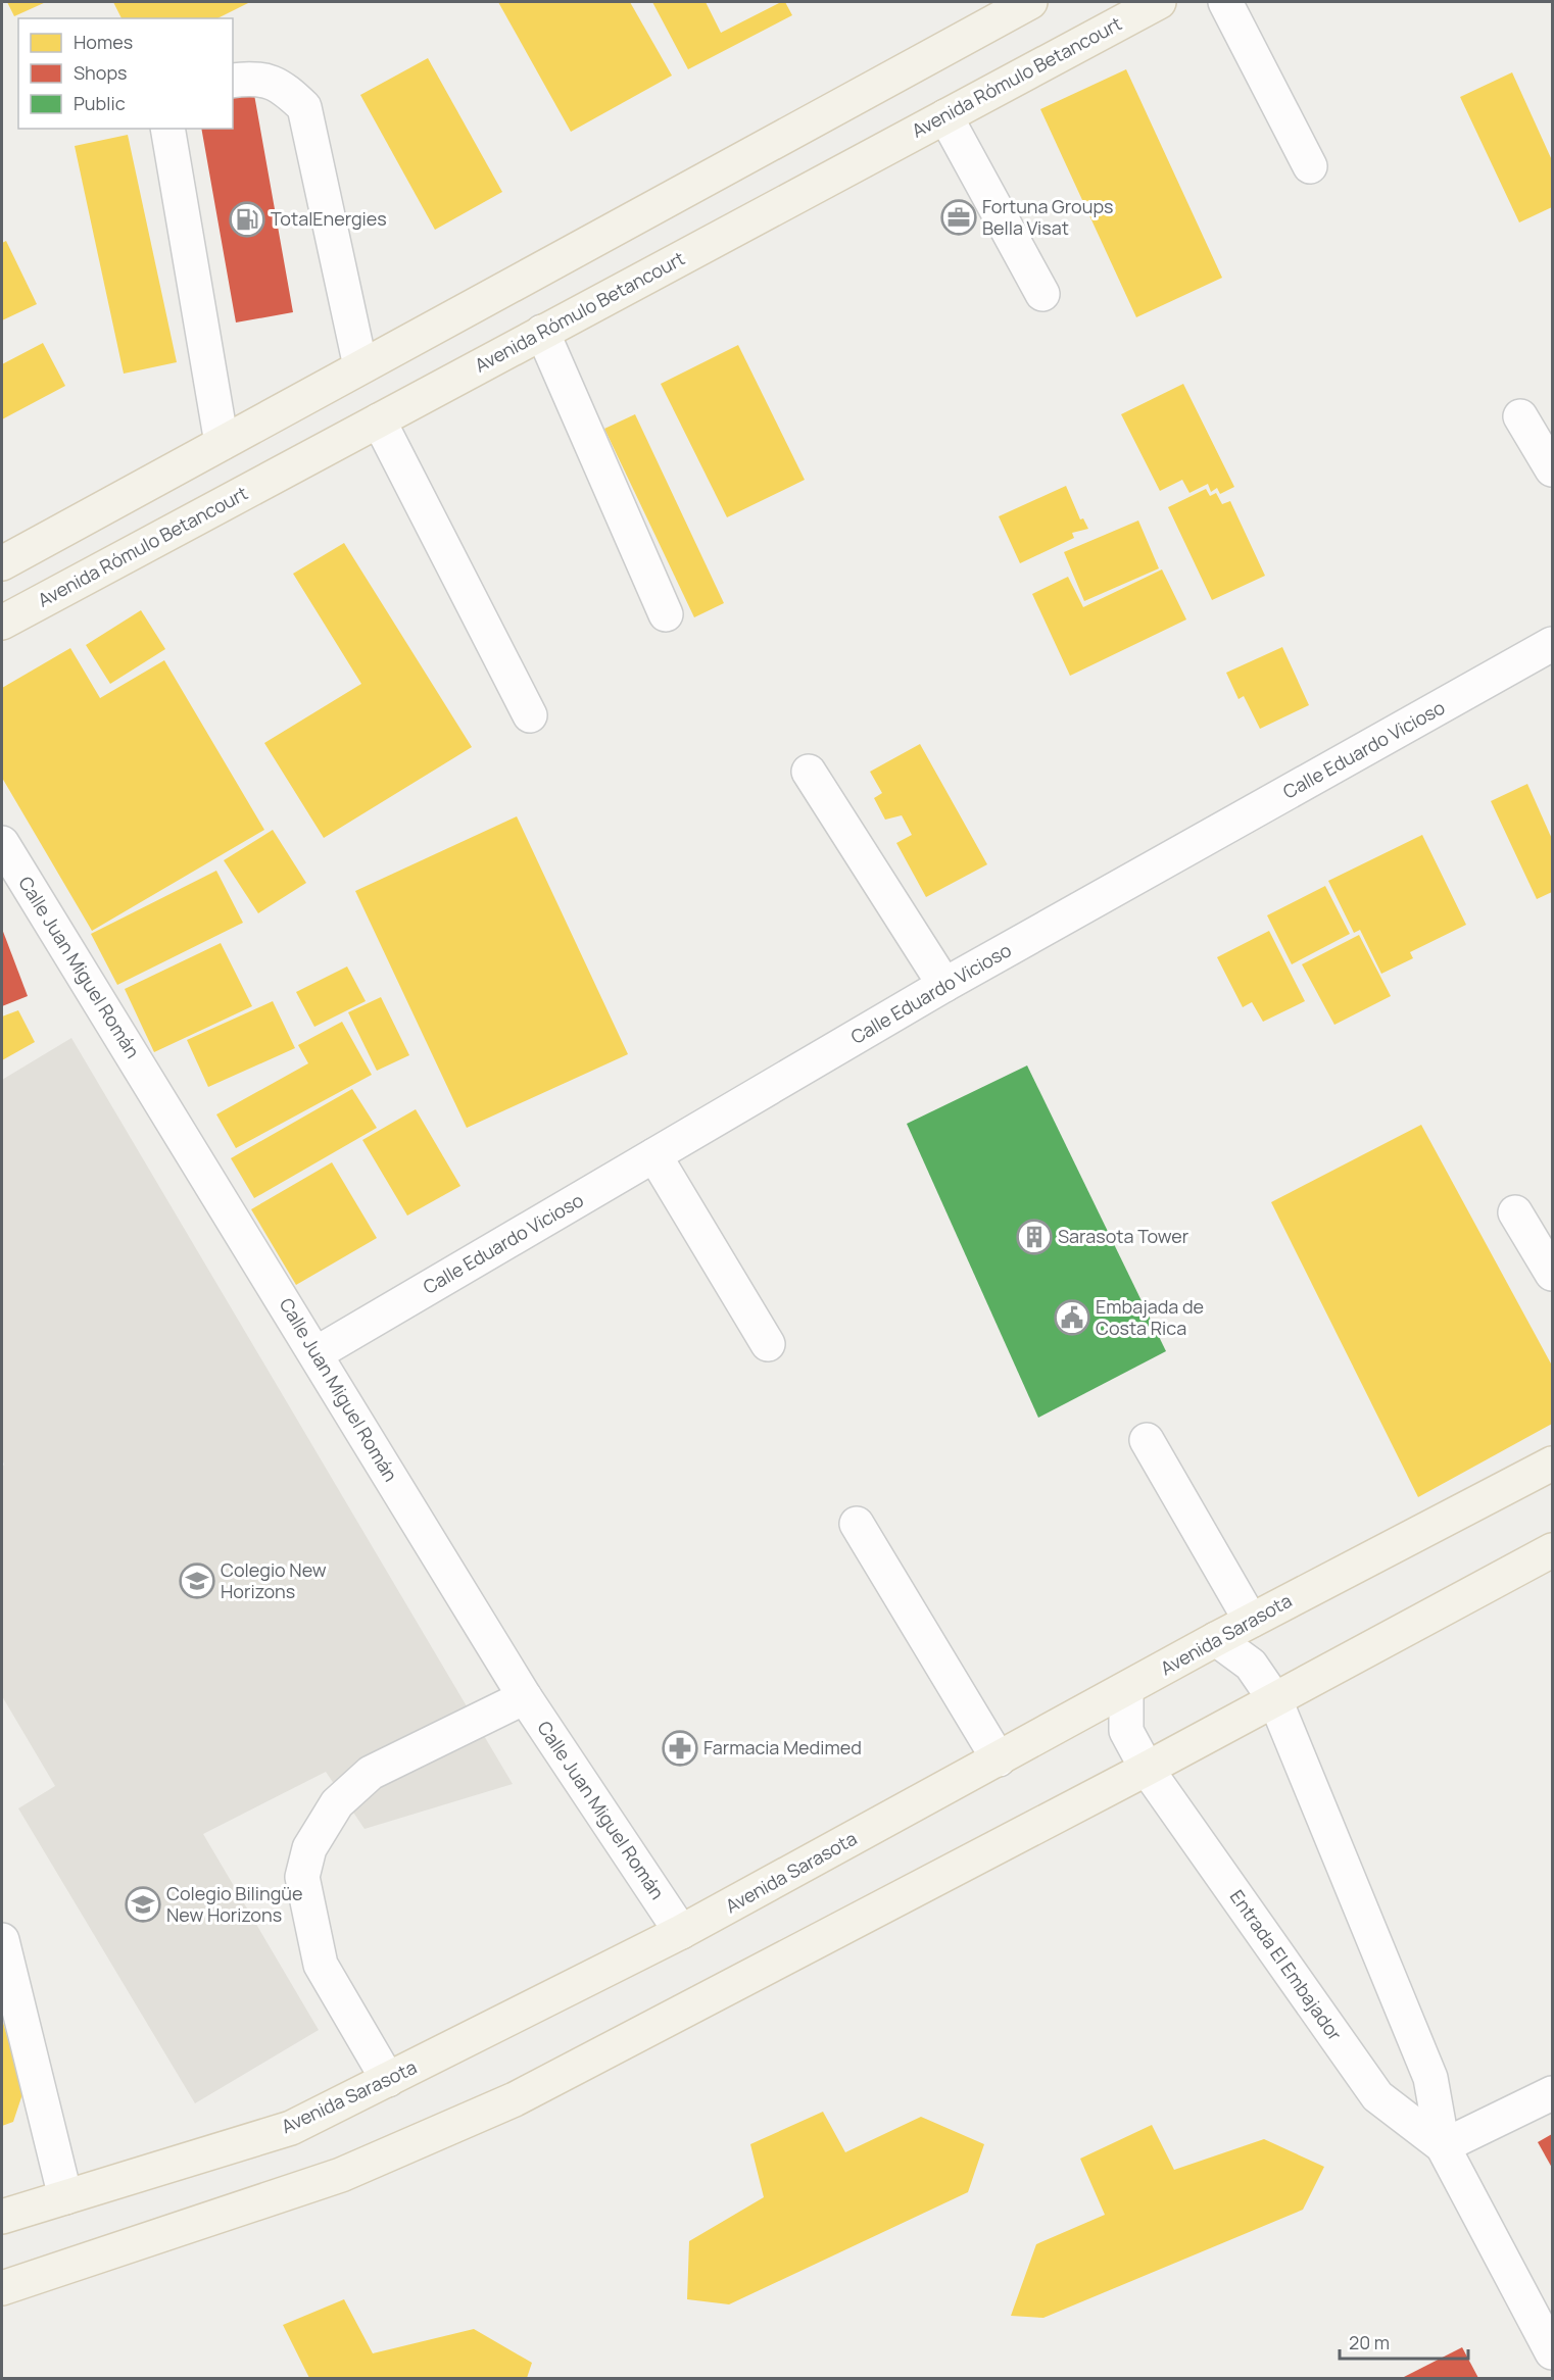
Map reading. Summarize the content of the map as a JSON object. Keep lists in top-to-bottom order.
{
  "streets": {
    "main road": ["Avenida Rómulo Betancourt", "Avenida Sarasota"],
    "street": ["Calle Eduardo Vicioso", "Calle Juan Miguel Román", "Entrada El Embajador"]
  },
  "crossings": [
    ["Calle Eduardo Vicioso", "Calle Juan Miguel Román"],
    ["Calle Juan Miguel Román", "Avenida Sarasota"],
    ["Avenida Sarasota", "Entrada El Embajador"]
  ],
  "places": {
    "office": ["Fortuna Groups Bella Visat"],
    "fuel station": ["TotalEnergies"],
    "building": ["Sarasota Tower"],
    "public building": ["Embajada de Costa Rica"],
    "school or university": ["Colegio New Horizons", "Colegio Bilingüe New Horizons"],
    "pharmacy": ["Farmacia Medimed"]
  },
  "legend": ["Homes", "Shops", "Public"],
  "scale_bar": "20 m"
}
